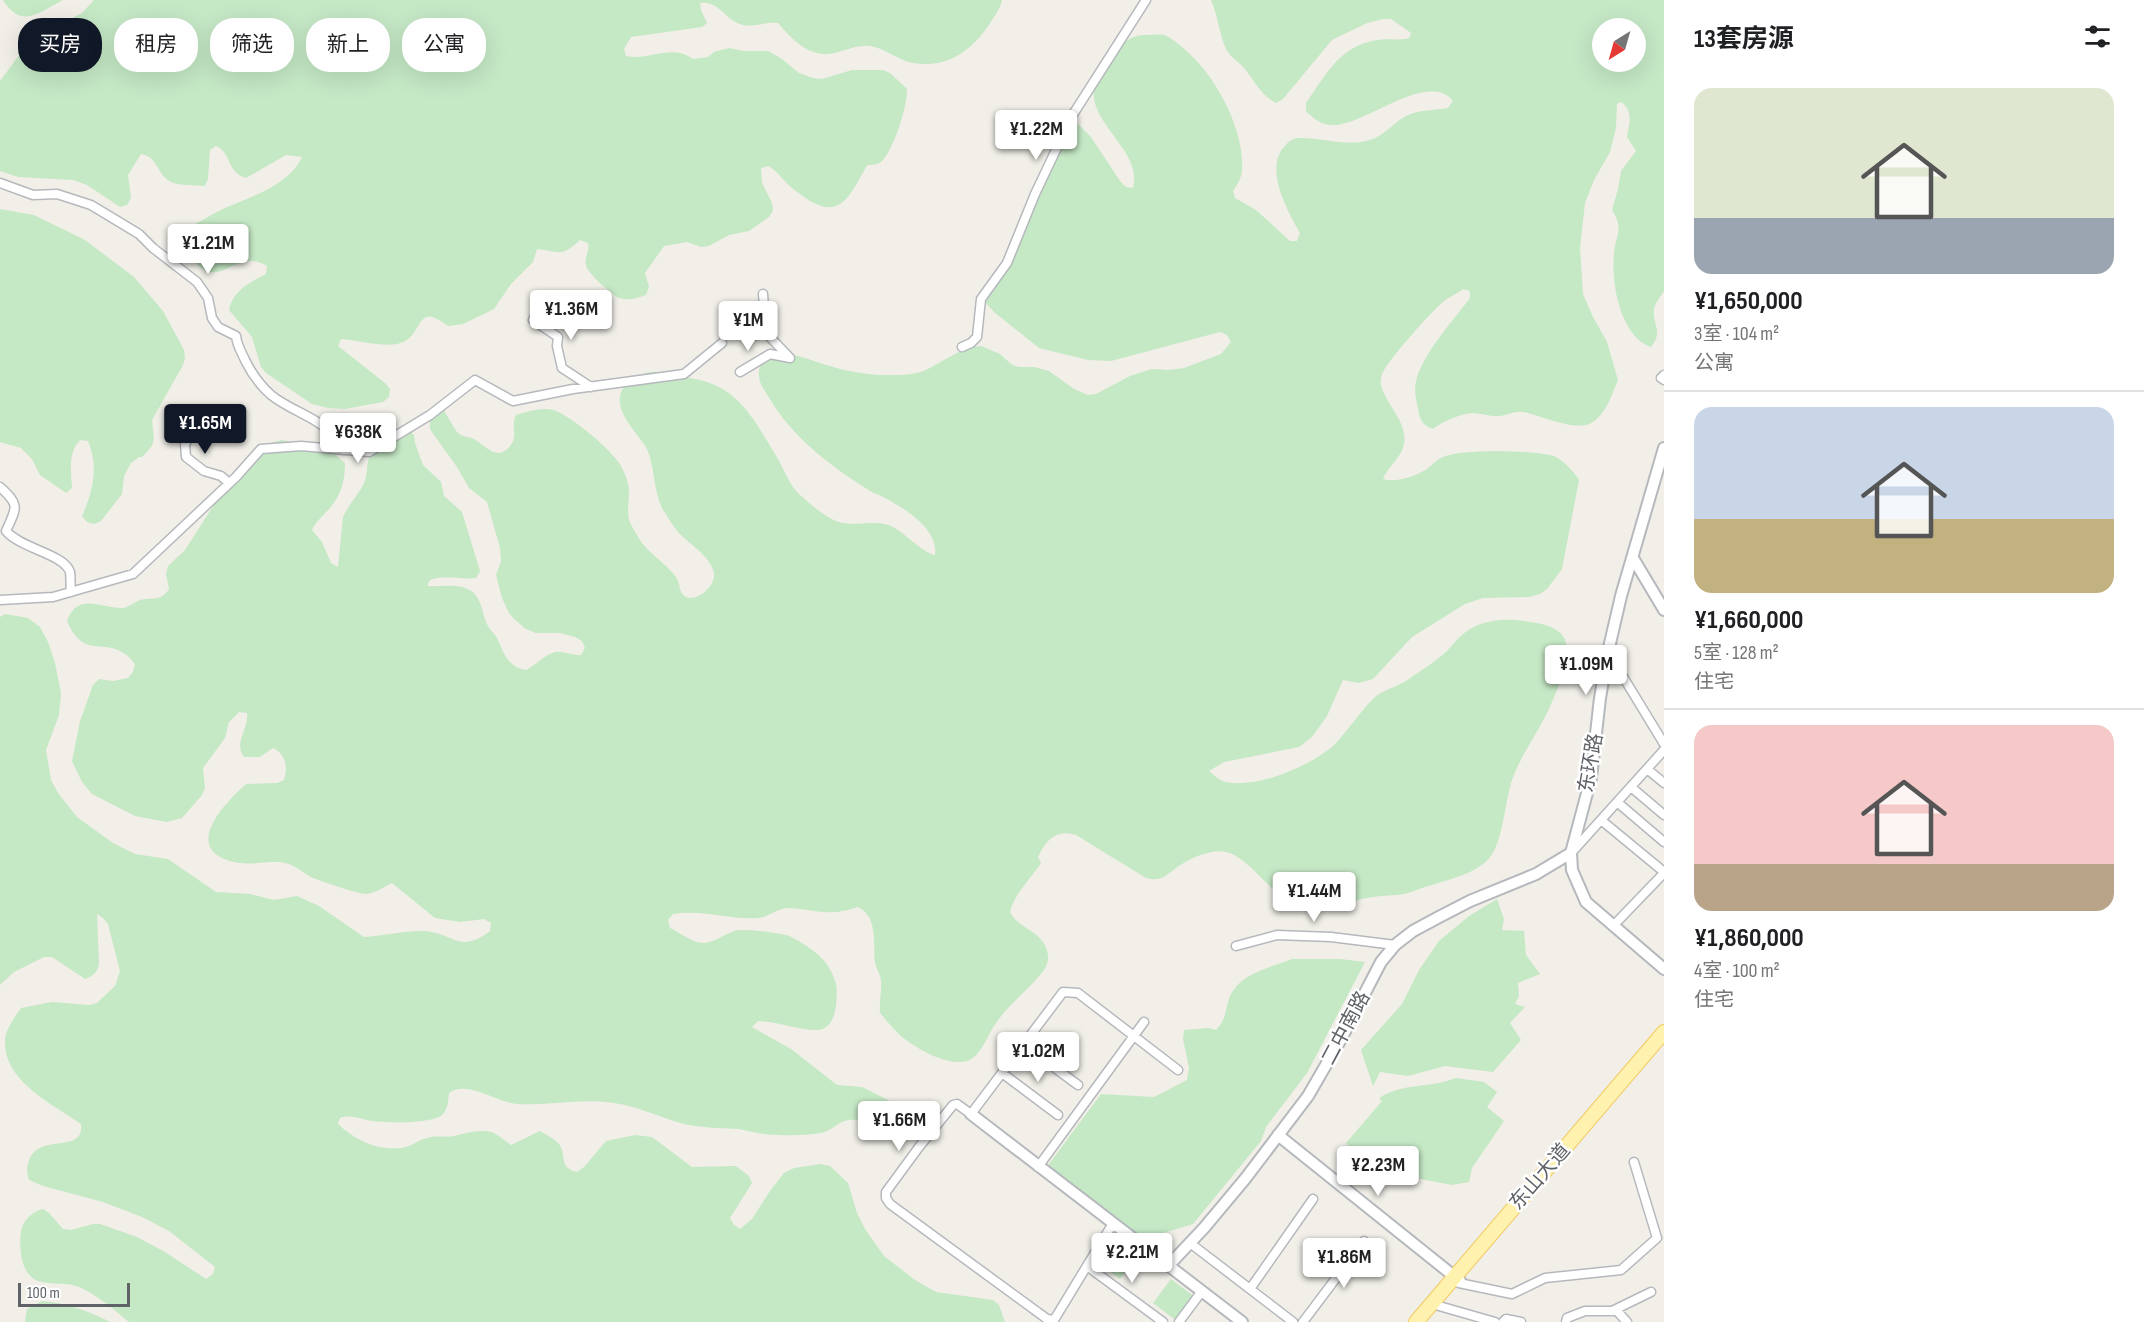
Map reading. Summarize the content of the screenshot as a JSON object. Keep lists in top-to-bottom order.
{
  "streets": {
    "main road": ["东山大道"],
    "street": ["东环路", "二中南路"]
  },
  "crossings": [
    ["东环路", "二中南路"]
  ],
  "scale_bar": "100 m",
  "north": "bottom left",
  "page": {
    "heading": "13套房源",
    "chip": [
      "买房",
      "租房",
      "筛选",
      "新上",
      "公寓"
    ],
    "list": [
      {
        "name": "¥1,650,000",
        "note": "3室 · 104 m² · 公寓"
      },
      {
        "name": "¥1,660,000",
        "note": "5室 · 128 m² · 住宅"
      },
      {
        "name": "¥1,860,000",
        "note": "4室 · 100 m² · 住宅"
      }
    ],
    "price": [
      "¥1.22M",
      "¥1.21M",
      "¥1.36M",
      "¥1M",
      "¥1.65M",
      "¥638K",
      "¥1.09M",
      "¥1.44M",
      "¥1.02M",
      "¥1.66M",
      "¥2.23M",
      "¥2.21M",
      "¥1.86M"
    ],
    "scale": "100 m"
  }
}
